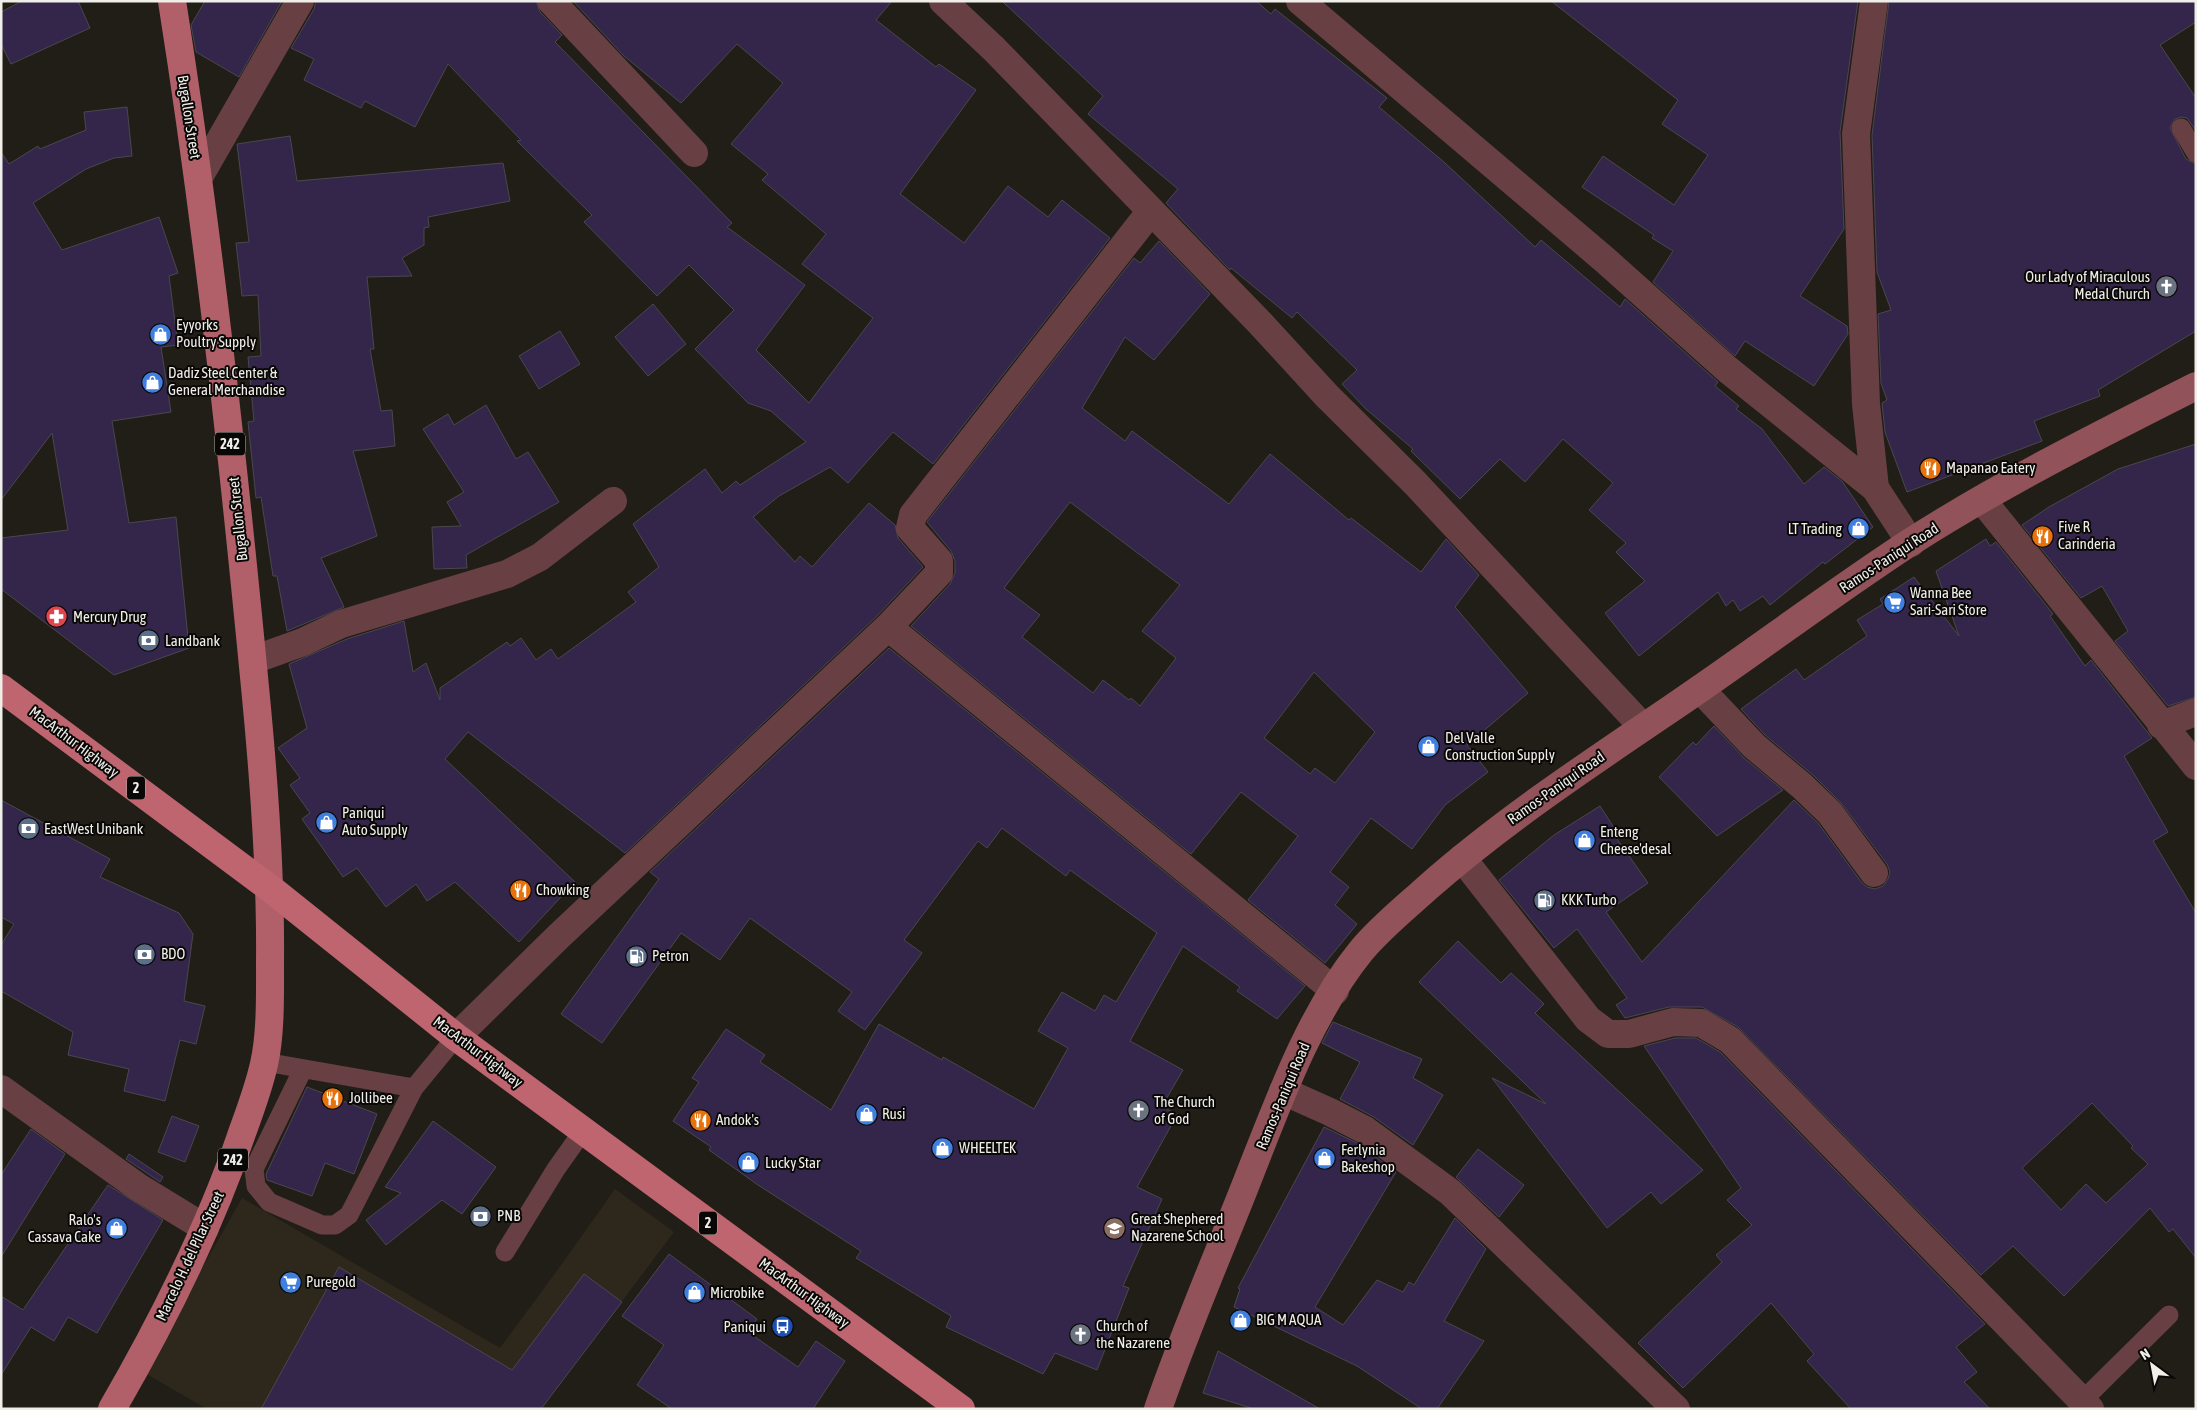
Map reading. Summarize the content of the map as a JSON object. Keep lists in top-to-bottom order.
{
  "streets": {
    "highway": ["MacArthur Highway", "2"],
    "main road": [
      "Bugallon Street",
      "242",
      "Ramos-Paniqui Road",
      "Marcelo H. del Pilar Street"
    ]
  },
  "crossings": [
    ["Bugallon Street", "MacArthur Highway"],
    ["Bugallon Street", "Marcelo H. del Pilar Street"],
    ["MacArthur Highway", "Marcelo H. del Pilar Street"]
  ],
  "places": {
    "church": ["Our Lady of Miraculous Medal Church", "The Church of God", "Church of the Nazarene"],
    "shop": [
      "Eyyorks Poultry Supply",
      "Dadiz Steel Center & General Merchandise",
      "LT Trading",
      "Del Valle Construction Supply",
      "Paniqui Auto Supply",
      "Enteng Cheese'desal",
      "Rusi",
      "WHEELTEK",
      "Ferlynia Bakeshop",
      "Lucky Star",
      "Ralo's Cassava Cake",
      "Microbike",
      "BIG M AQUA"
    ],
    "restaurant": [
      "Mapanao Eatery",
      "Five R Carinderia",
      "Chowking",
      "Jollibee",
      "Andok's"
    ],
    "supermarket": ["Wanna Bee Sari-Sari Store", "Puregold"],
    "pharmacy": ["Mercury Drug"],
    "bank": [
      "Landbank",
      "EastWest Unibank",
      "BDO",
      "PNB"
    ],
    "fuel station": ["KKK Turbo", "Petron"],
    "school or university": ["Great Shephered Nazarene School"],
    "bus stop": ["Paniqui"]
  },
  "north": "top left"
}
